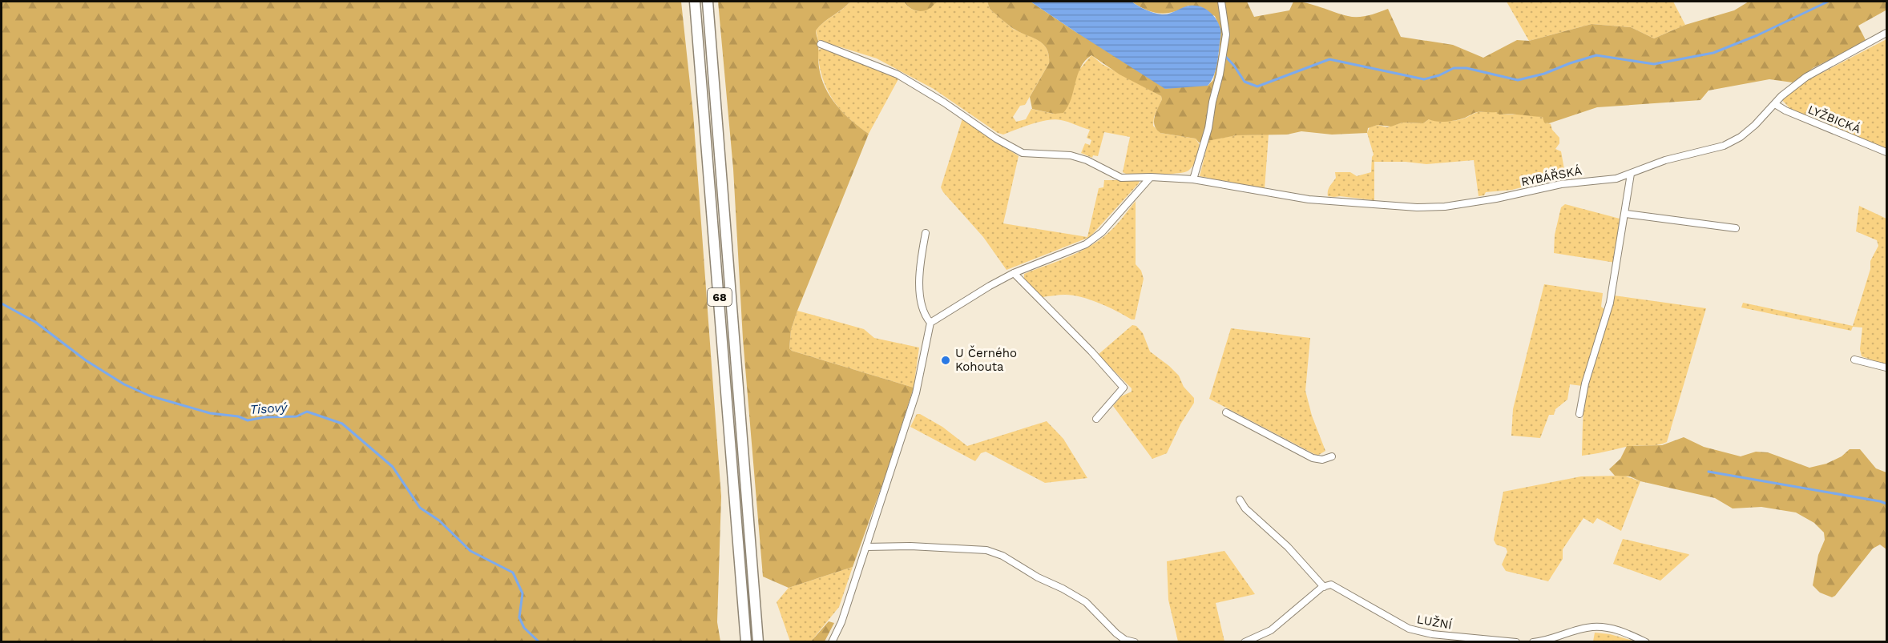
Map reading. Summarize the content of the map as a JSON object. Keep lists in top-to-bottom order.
{
  "streets": {
    "highway": ["68"],
    "street": ["LYŽBICKÁ", "RYBÁŘSKÁ", "LUŽNÍ"]
  },
  "crossings": [
    ["LYŽBICKÁ", "RYBÁŘSKÁ"]
  ],
  "water": ["Tisový"],
  "places": ["U Černého Kohouta"]
}
